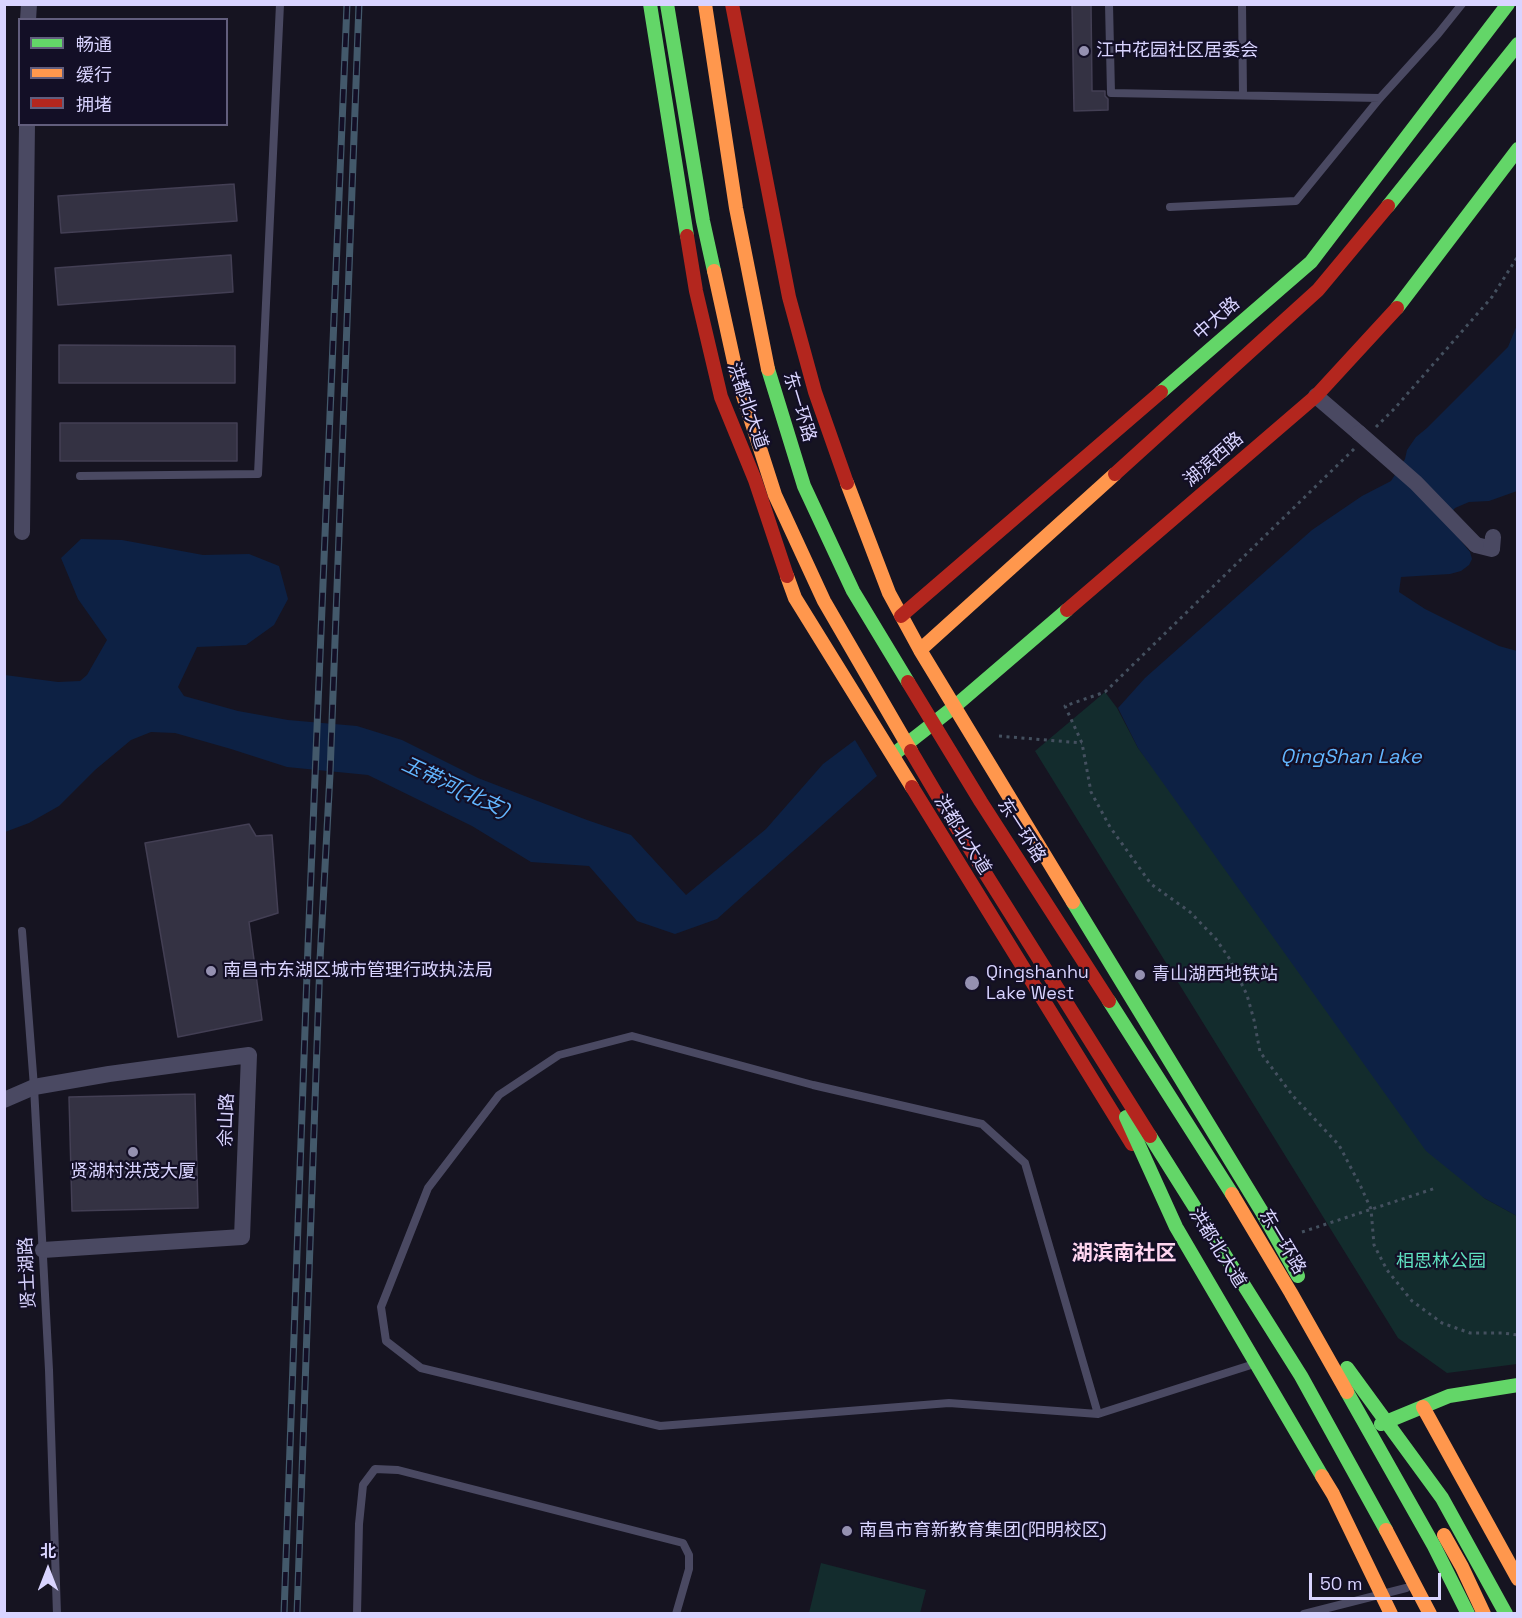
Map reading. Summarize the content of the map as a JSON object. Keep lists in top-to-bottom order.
{
  "streets": {
    "main road": [
      "中大路",
      "洪都北大道",
      "东一环路",
      "湖滨西路"
    ],
    "street": ["佘山路"],
    "lane": ["贤士湖路"]
  },
  "crossings": [
    ["洪都北大道", "湖滨西路"],
    ["佘山路", "贤士湖路"]
  ],
  "districts": ["湖滨南社区"],
  "water": ["QingShan Lake", "玉带河(北支)"],
  "parks": ["相思林公园"],
  "places": [
    "江中花园社区居委会",
    "南昌市东湖区城市管理行政执法局",
    "青山湖西地铁站",
    "Qingshanhu Lake West",
    "贤湖村洪茂大厦",
    "南昌市育新教育集团(阳明校区)"
  ],
  "legend": ["畅通", "缓行", "拥堵"],
  "scale_bar": "50 m",
  "north": "top"
}
